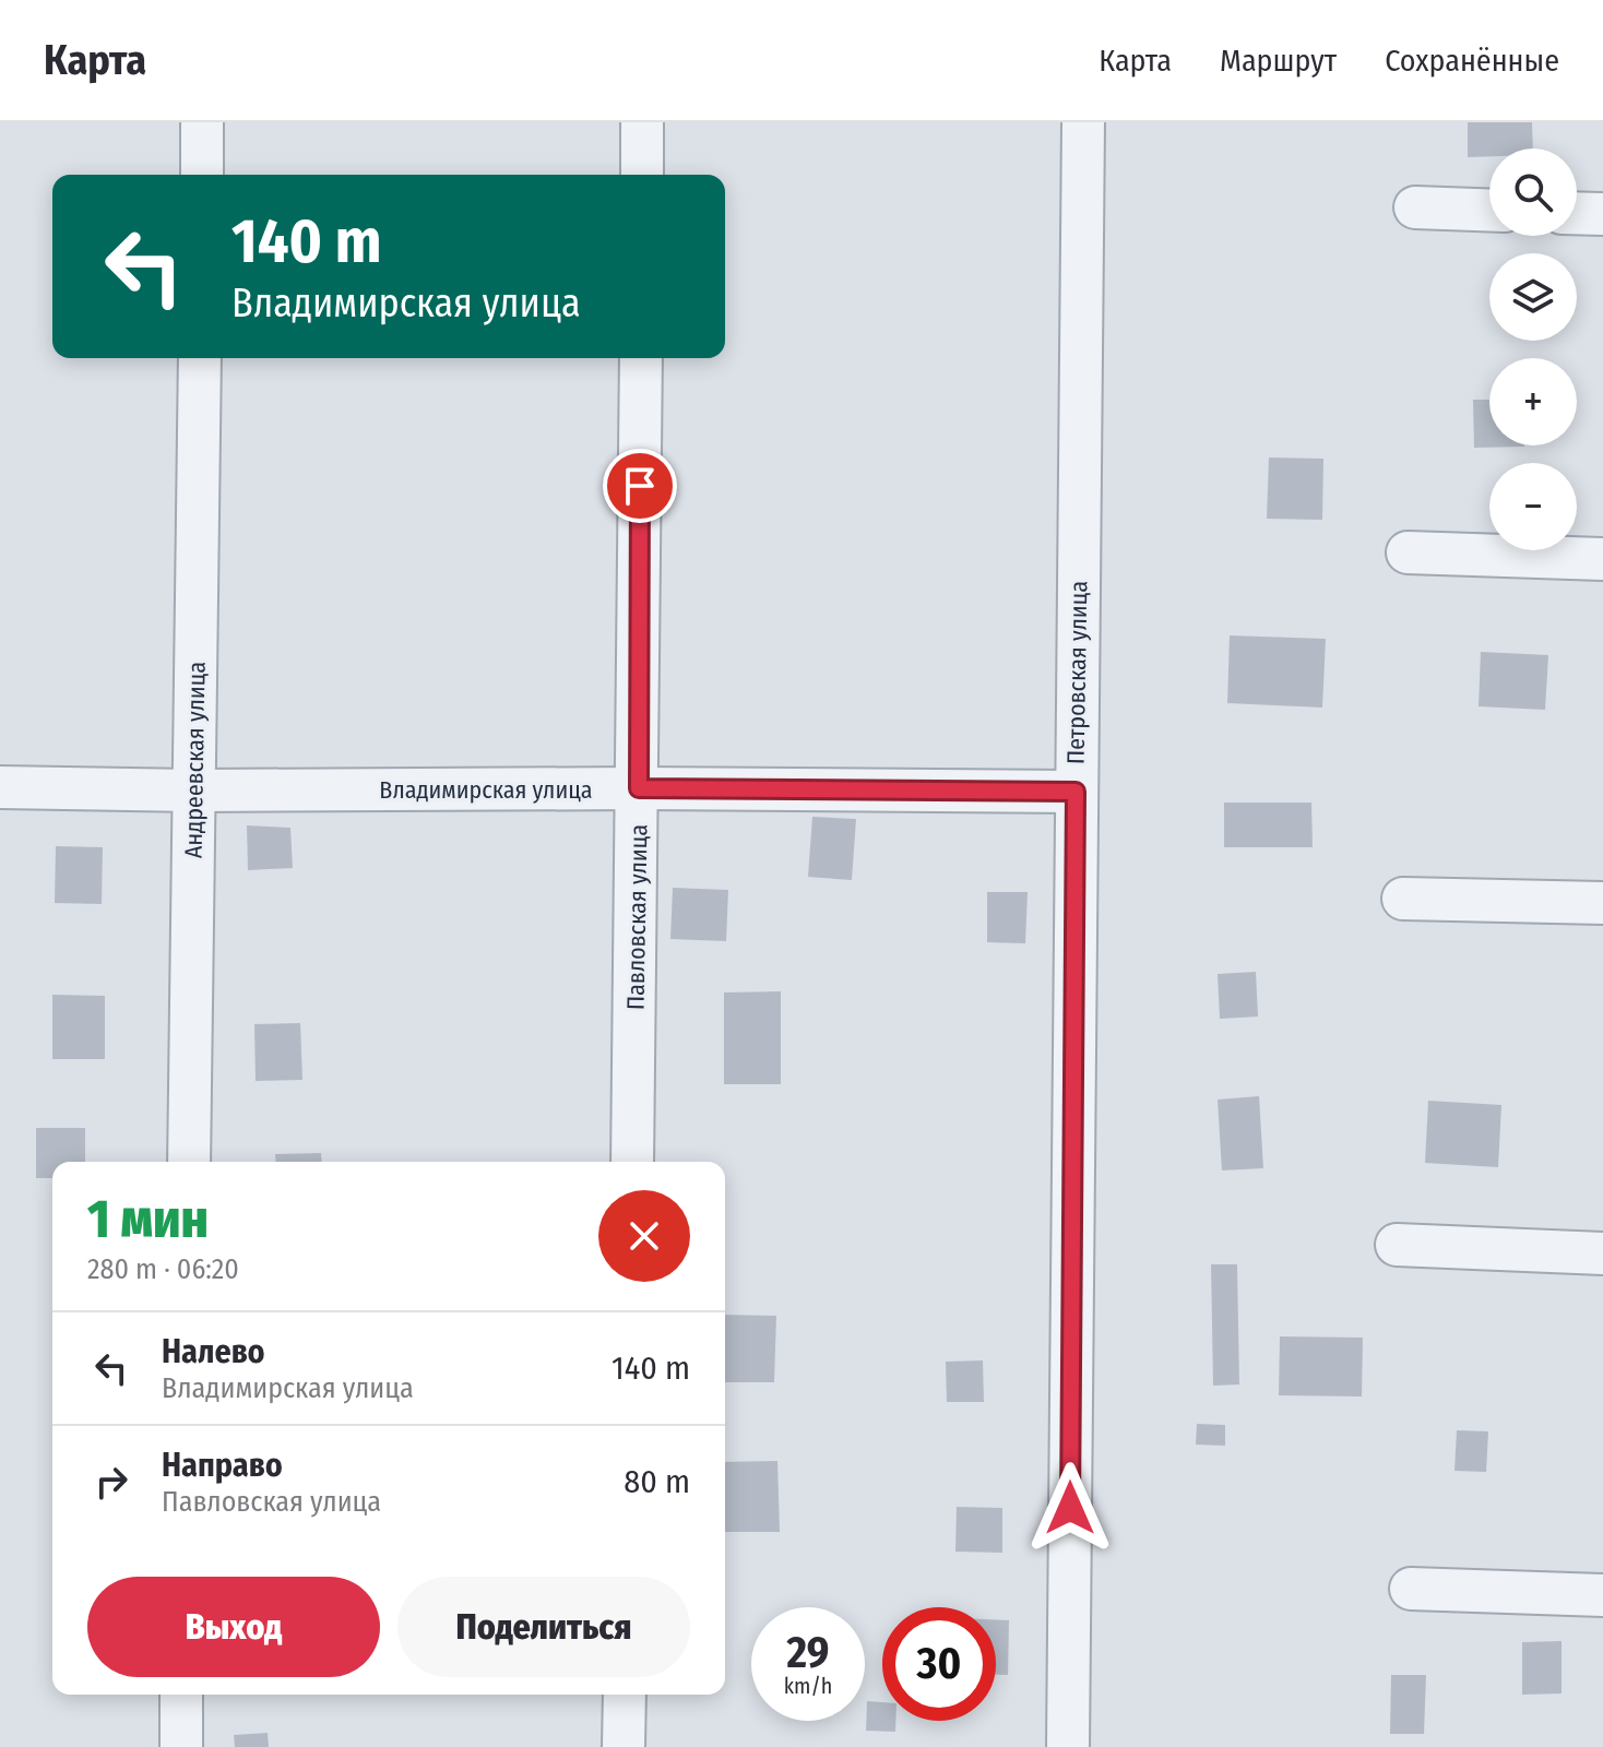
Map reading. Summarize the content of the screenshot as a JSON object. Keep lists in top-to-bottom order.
{
  "streets": {
    "street": [
      "Петровская улица",
      "Андреевская улица",
      "Владимирская улица",
      "Павловская улица"
    ]
  },
  "crossings": [
    ["Петровская улица", "Владимирская улица"],
    ["Андреевская улица", "Владимирская улица"],
    ["Владимирская улица", "Павловская улица"]
  ],
  "page": {
    "header": "Карта",
    "nav": ["Карта", "Маршрут", "Сохранённые"],
    "map_buttons": ["+", "−"],
    "turn": ["140 m", "Владимирская улица"],
    "heading": ["1 мин", "280 m · 06:20"],
    "list": [
      {
        "name": "Налево",
        "note": "Владимирская улица",
        "value": "140 m"
      },
      {
        "name": "Направо",
        "note": "Павловская улица",
        "value": "80 m"
      }
    ],
    "buttons": ["Выход", "Поделиться"],
    "speed": "29 km/h",
    "limit": "30"
  }
}
